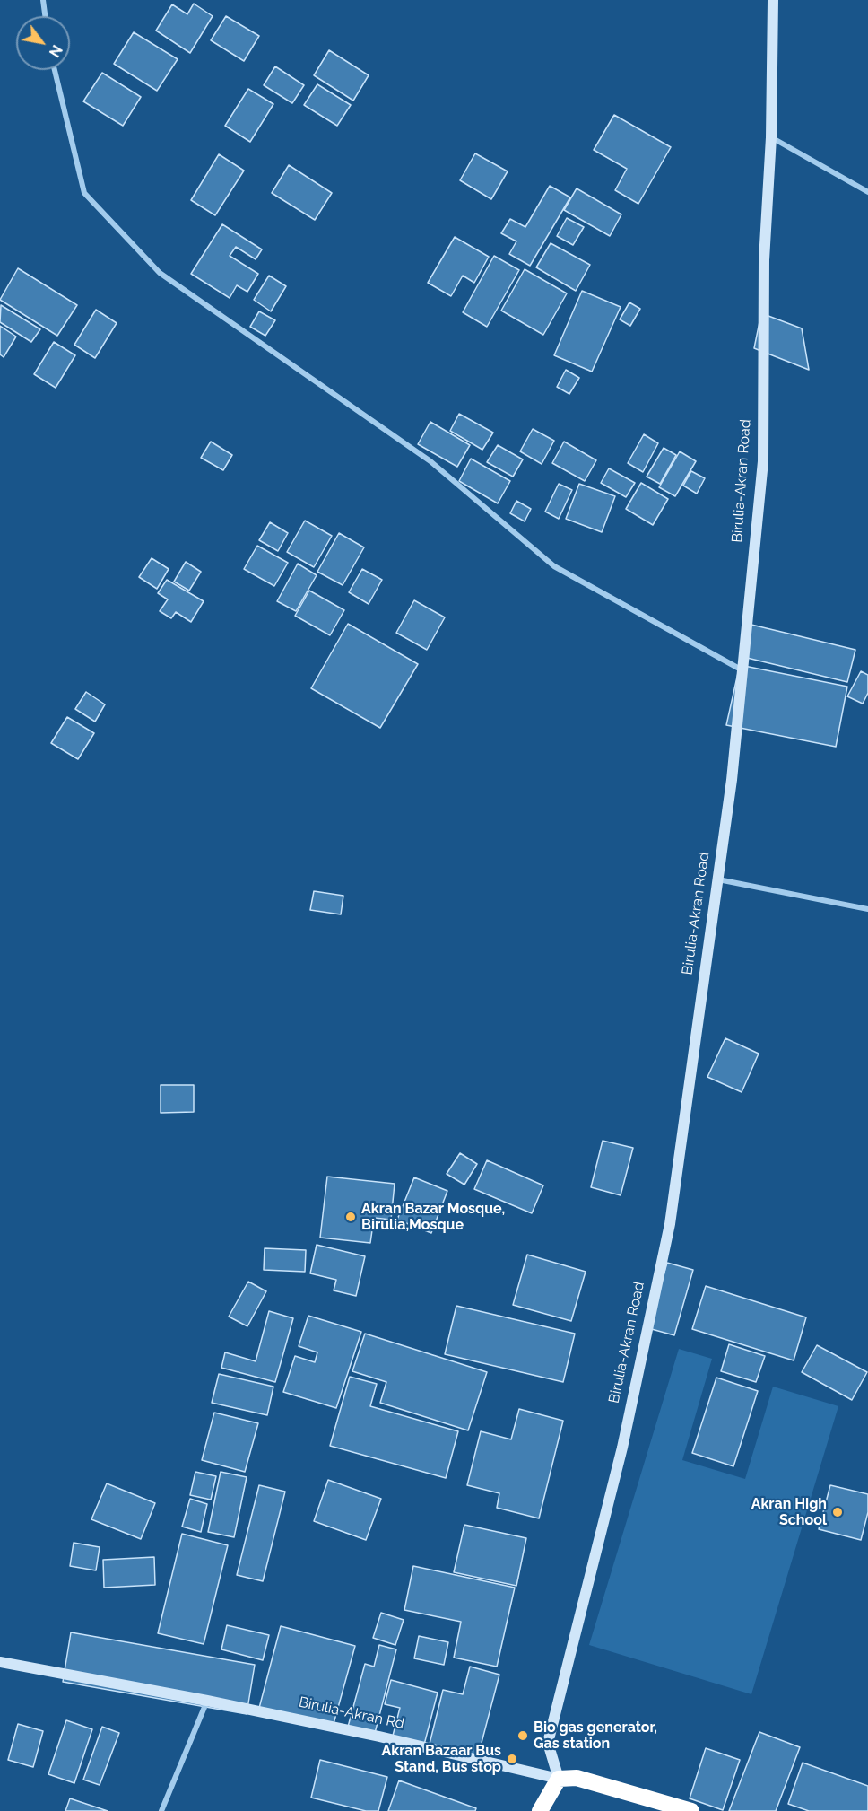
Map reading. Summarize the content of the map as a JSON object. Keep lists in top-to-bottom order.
{
  "streets": {
    "highway": ["Birulia-Akran Rd"],
    "street": ["Birulia-Akran Road"]
  },
  "crossings": [
    ["Birulia-Akran Road", "Birulia-Akran Rd"]
  ],
  "places": [
    "Akran Bazar Mosque, Birulia,Mosque",
    "Akran High School",
    "Bio gas generator, Gas station",
    "Akran Bazaar Bus Stand, Bus stop"
  ],
  "north": "bottom right"
}
